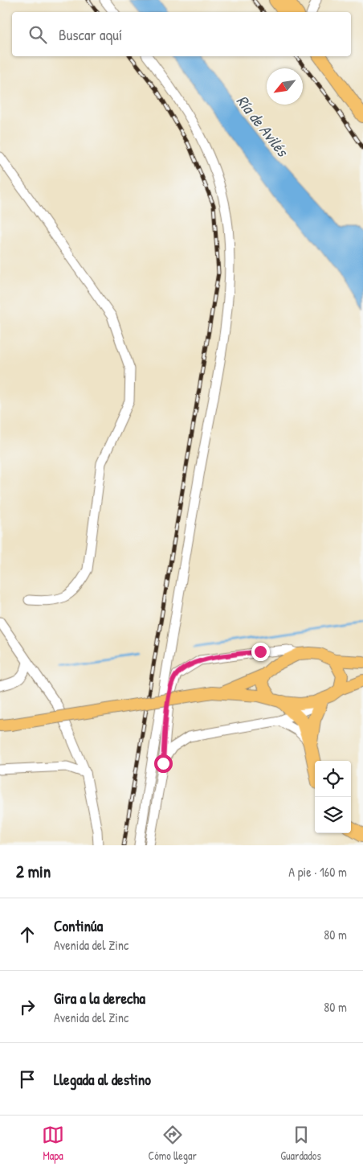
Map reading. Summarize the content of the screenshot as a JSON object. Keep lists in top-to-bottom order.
{
  "water": ["Ría de Avilés"],
  "north": "bottom left",
  "page": {
    "search": "Buscar aquí",
    "heading": ["2 min", "A pie · 160 m"],
    "list": [
      ["Continúa", "Avenida del Zinc", "80 m"],
      ["Gira a la derecha", "Avenida del Zinc", "80 m"],
      "Llegada al destino"
    ],
    "nav": ["Mapa", "Cómo llegar", "Guardados"]
  }
}
